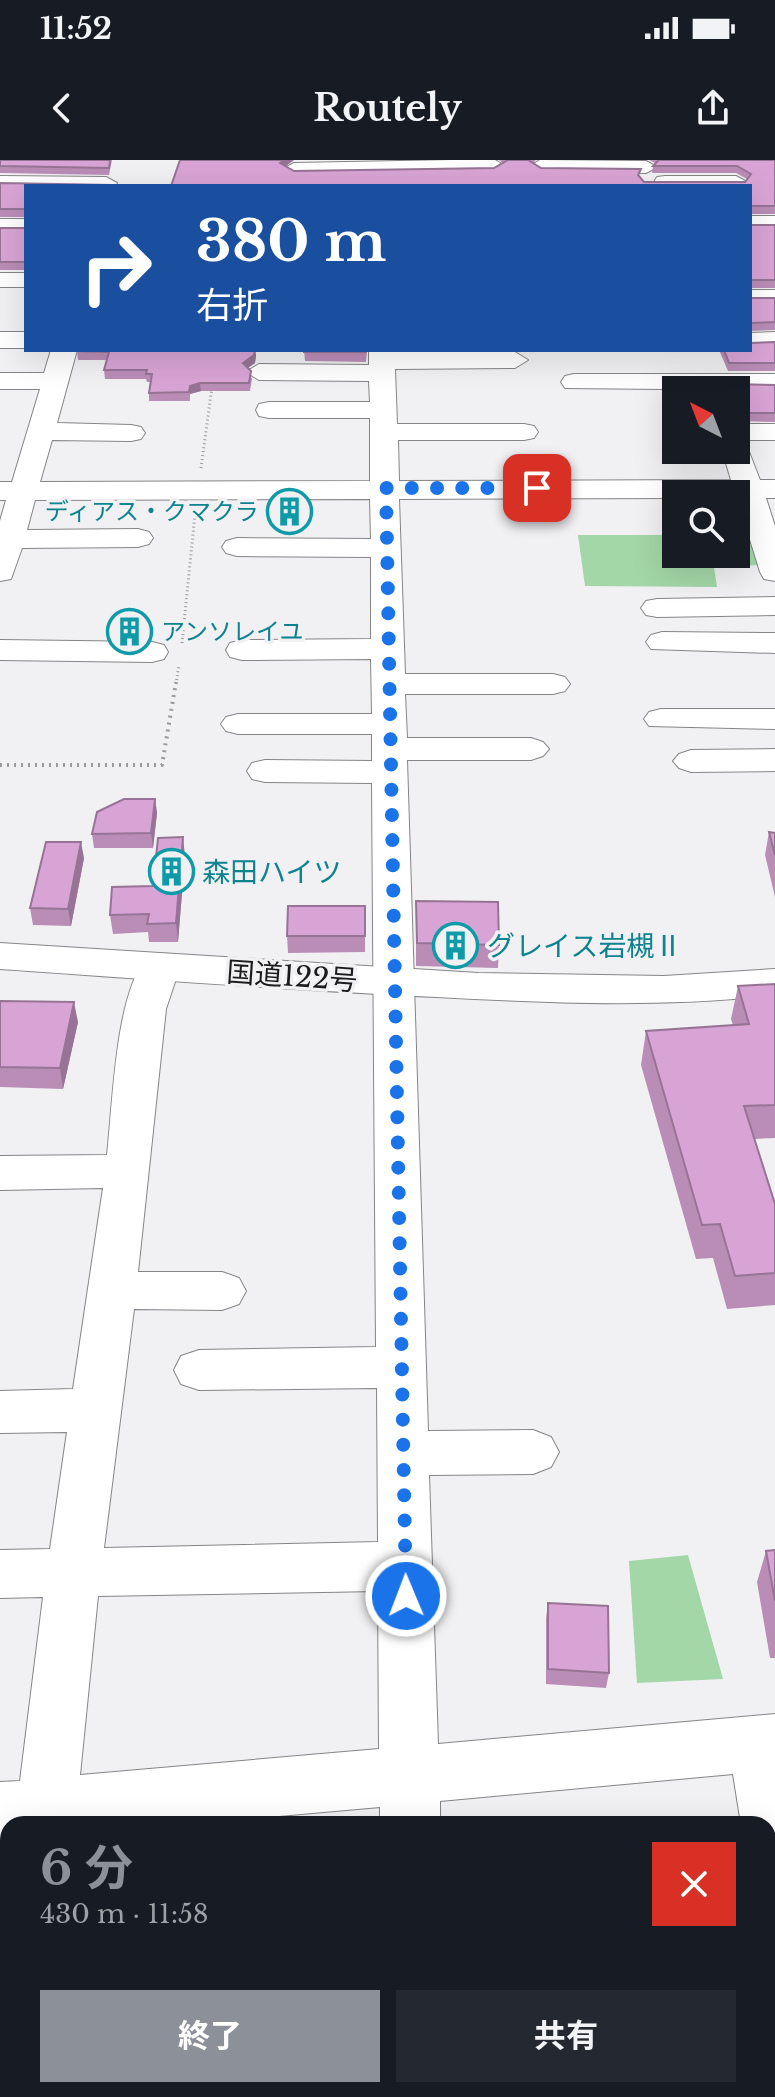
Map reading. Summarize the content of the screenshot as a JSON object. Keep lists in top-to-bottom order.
{
  "streets": {
    "main road": ["国道122号"]
  },
  "places": {
    "building": [
      "ディアス・クマクラ",
      "アンソレイユ",
      "森田ハイツ",
      "グレイス岩槻Ⅱ"
    ]
  },
  "north": "top left",
  "page": {
    "status": "11:52",
    "header": "Routely",
    "turn": ["380 m", "右折"],
    "heading": ["6 分", "430 m · 11:58"],
    "buttons": ["終了", "共有"]
  }
}
